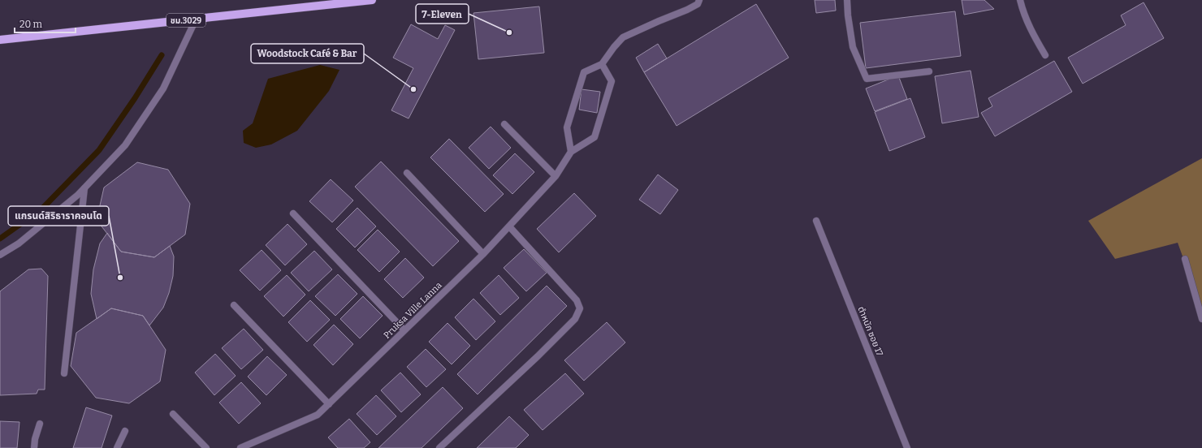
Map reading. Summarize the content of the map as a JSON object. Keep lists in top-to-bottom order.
{
  "streets": {
    "main road": ["ชม.3029"],
    "street": ["Pruksa Ville Lanna", "ตำหนัก ซอย 17"]
  },
  "places": ["7-Eleven", "Woodstock Café & Bar", "แกรนด์สิริธาราคอนโด"],
  "scale_bar": "20 m"
}
